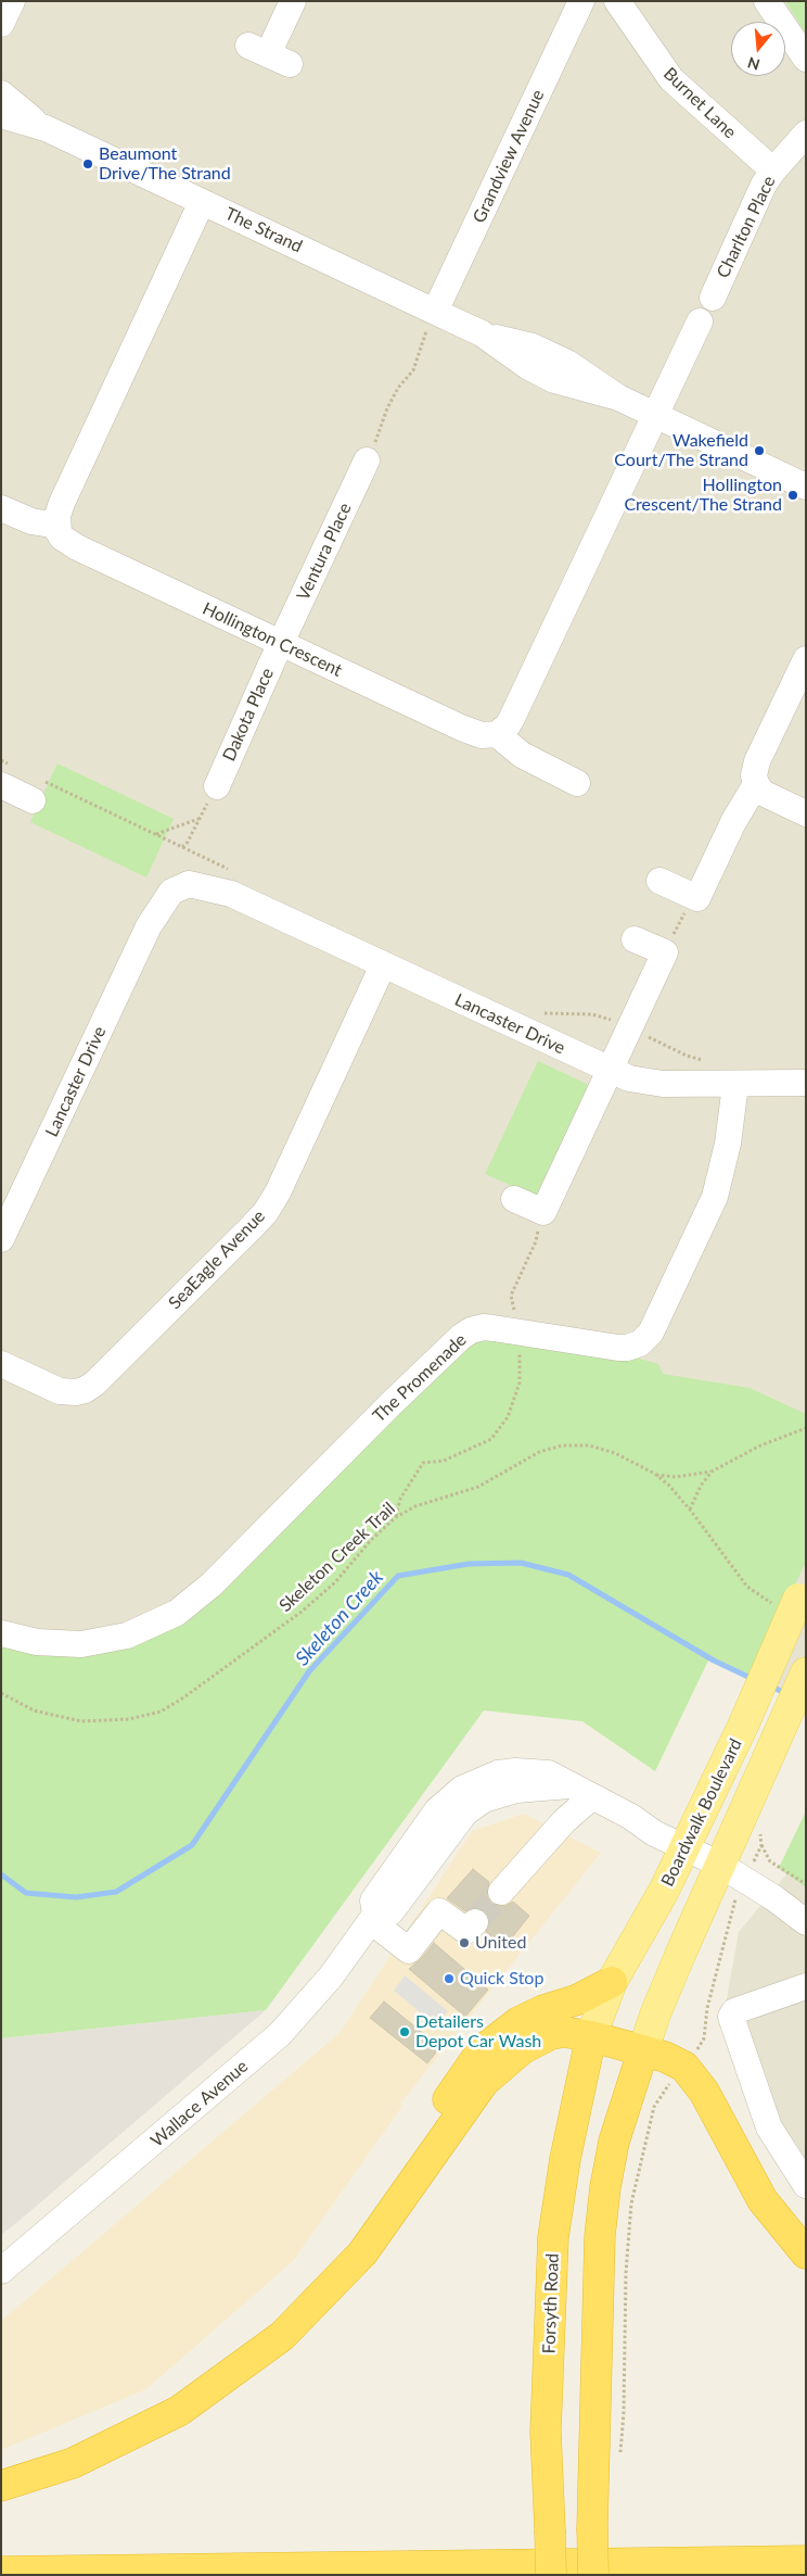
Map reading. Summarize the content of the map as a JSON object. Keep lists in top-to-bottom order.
{
  "streets": {
    "highway": ["Forsyth Road"],
    "main road": ["Boardwalk Boulevard"],
    "street": [
      "Burnet Lane",
      "Grandview Avenue",
      "Charlton Place",
      "The Strand",
      "Ventura Place",
      "Hollington Crescent",
      "Dakota Place",
      "Lancaster Drive",
      "SeaEagle Avenue",
      "The Promenade",
      "Wallace Avenue"
    ],
    "path": ["Skeleton Creek Trail"]
  },
  "crossings": [
    ["Burnet Lane", "Charlton Place"],
    ["Grandview Avenue", "The Strand"],
    ["Ventura Place", "Hollington Crescent"],
    ["Ventura Place", "Dakota Place"],
    ["Hollington Crescent", "Dakota Place"],
    ["Lancaster Drive", "SeaEagle Avenue"],
    ["Lancaster Drive", "The Promenade"],
    ["Skeleton Creek Trail", "Boardwalk Boulevard"],
    ["Boardwalk Boulevard", "Wallace Avenue"],
    ["Boardwalk Boulevard", "Forsyth Road"]
  ],
  "water": ["Skeleton Creek"],
  "places": [
    "Beaumont Drive/The Strand",
    "Wakefield Court/The Strand",
    "Hollington Crescent/The Strand",
    "United",
    "Quick Stop",
    "Detailers Depot Car Wash"
  ],
  "north": "bottom"
}
